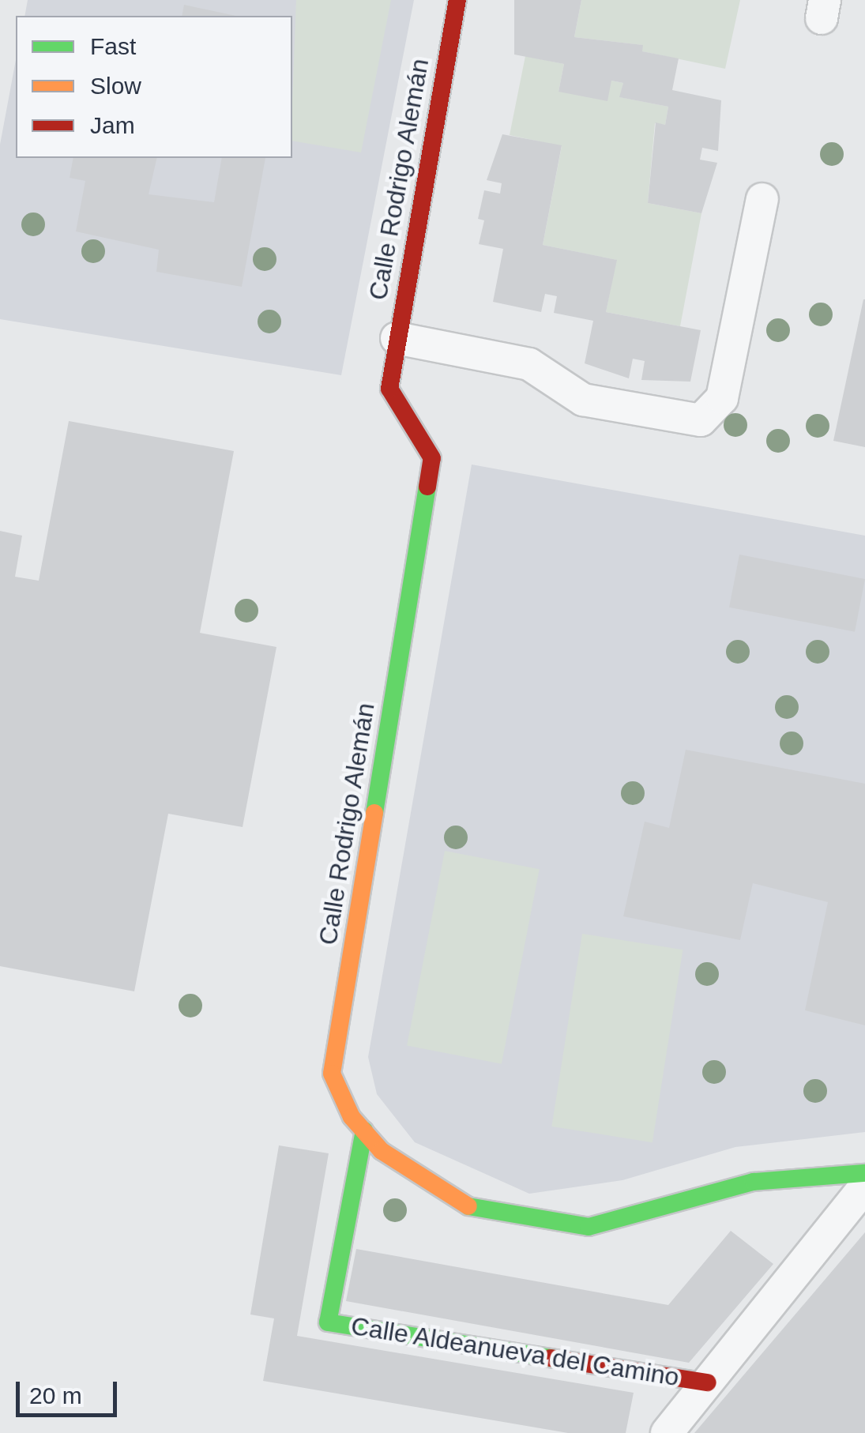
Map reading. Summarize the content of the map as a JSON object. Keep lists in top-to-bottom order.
{
  "streets": {
    "street": ["Calle Rodrigo Alemán", "Calle Aldeanueva del Camino"]
  },
  "crossings": [
    ["Calle Rodrigo Alemán", "Calle Aldeanueva del Camino"]
  ],
  "legend": ["Fast", "Slow", "Jam"],
  "scale_bar": "20 m"
}
